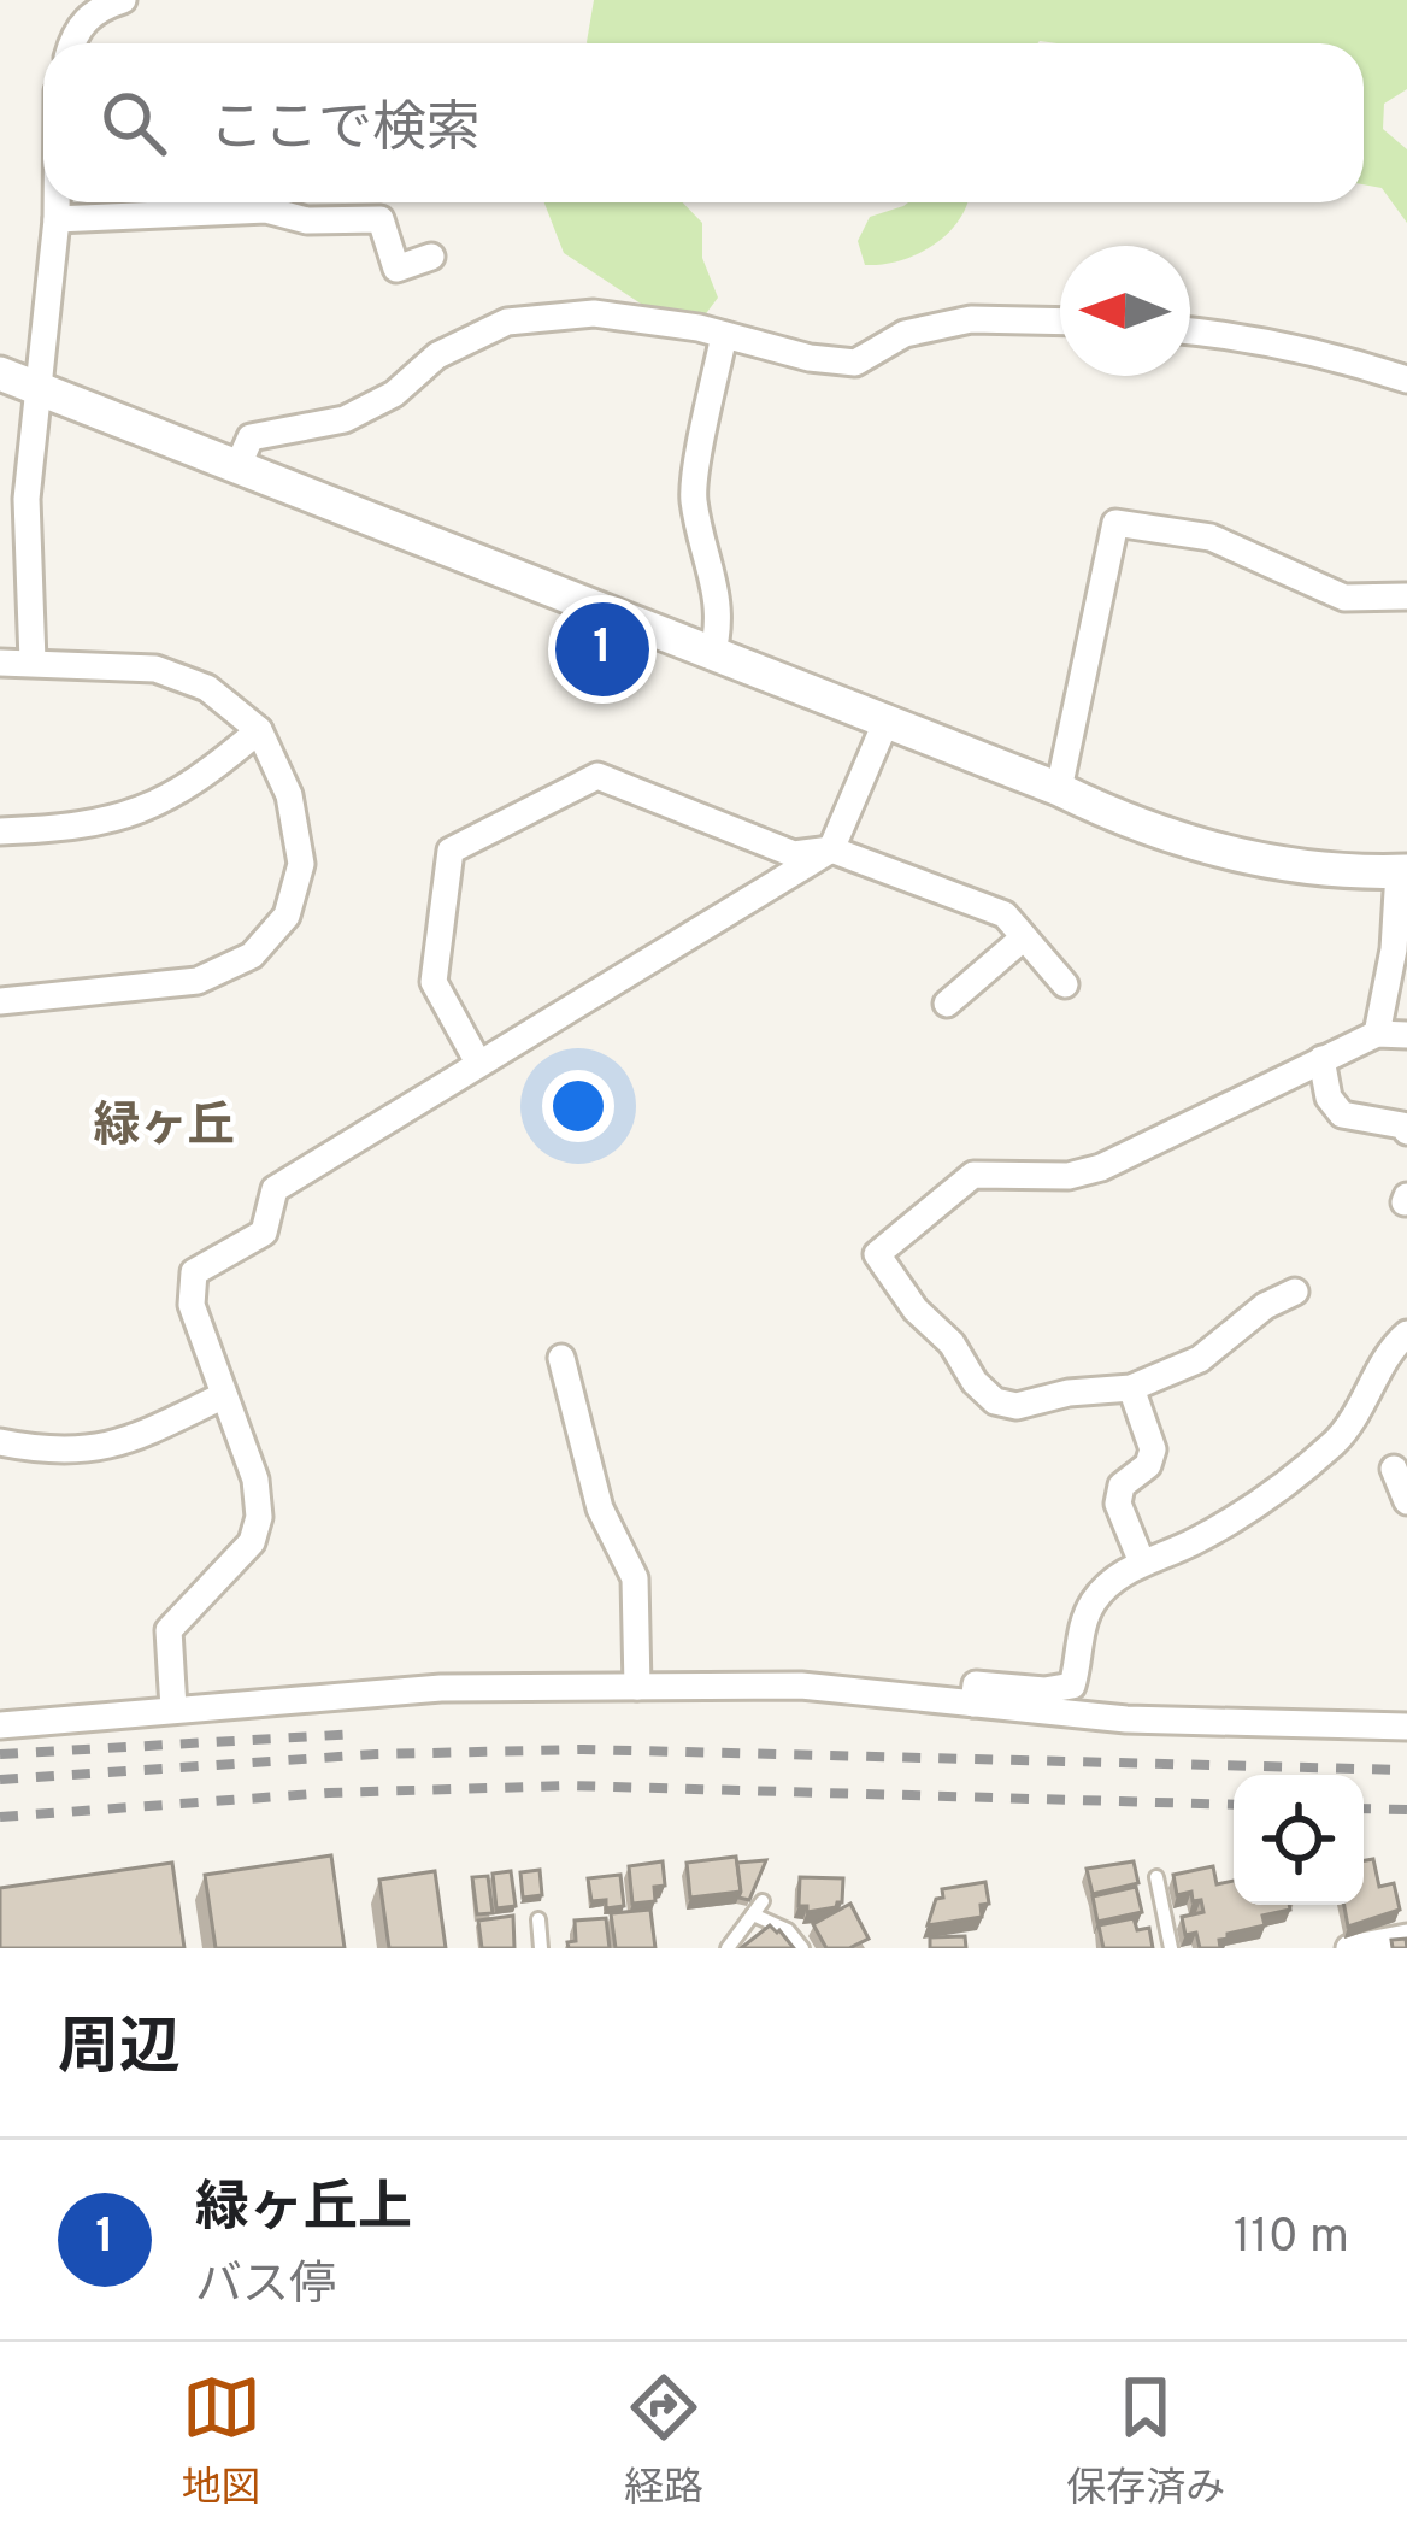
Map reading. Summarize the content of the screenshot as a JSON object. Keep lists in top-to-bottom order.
{
  "districts": ["緑ヶ丘"],
  "north": "left",
  "page": {
    "search": "ここで検索",
    "pins": "1",
    "heading": "周辺",
    "list": [
      {
        "mark": "1",
        "name": "緑ヶ丘上",
        "note": "バス停",
        "value": "110 m"
      }
    ],
    "nav": ["地図", "経路", "保存済み"]
  }
}
